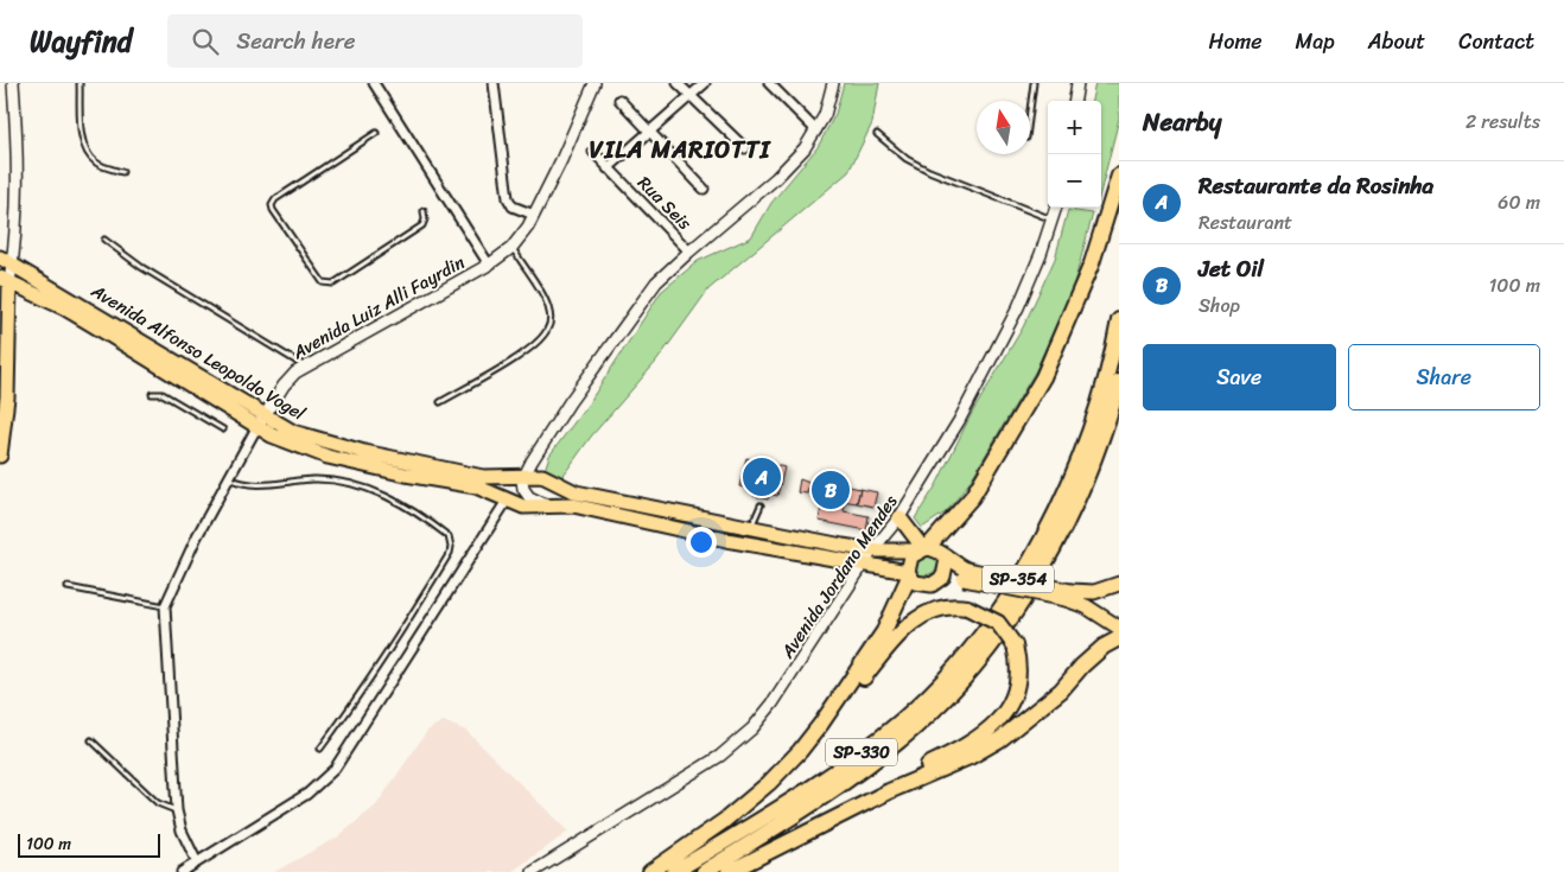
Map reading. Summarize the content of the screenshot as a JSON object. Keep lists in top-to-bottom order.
{
  "streets": {
    "highway": ["SP-330"],
    "main road": ["Avenida Alfonso Leopoldo Vogel", "SP-354"],
    "street": ["Rua Seis", "Avenida Luiz Alli Fayrdin", "Avenida Jordano Mendes"]
  },
  "crossings": [
    ["Avenida Luiz Alli Fayrdin", "Avenida Alfonso Leopoldo Vogel"],
    ["Avenida Alfonso Leopoldo Vogel", "Avenida Jordano Mendes"],
    ["Avenida Alfonso Leopoldo Vogel", "SP-354"],
    ["Avenida Jordano Mendes", "SP-354"]
  ],
  "districts": ["VILA MARIOTTI"],
  "scale_bar": "100 m",
  "north": "top",
  "page": {
    "header": "Wayfind",
    "search": "Search here",
    "nav": [
      "Home",
      "Map",
      "About",
      "Contact"
    ],
    "heading": ["Nearby", "2 results"],
    "map_buttons": ["+", "−"],
    "list": [
      {
        "mark": "A",
        "name": "Restaurante da Rosinha",
        "note": "Restaurant",
        "value": "60 m"
      },
      {
        "mark": "B",
        "name": "Jet Oil",
        "note": "Shop",
        "value": "100 m"
      }
    ],
    "buttons": ["Save", "Share"],
    "pins": ["A", "B"],
    "scale": "100 m"
  }
}
